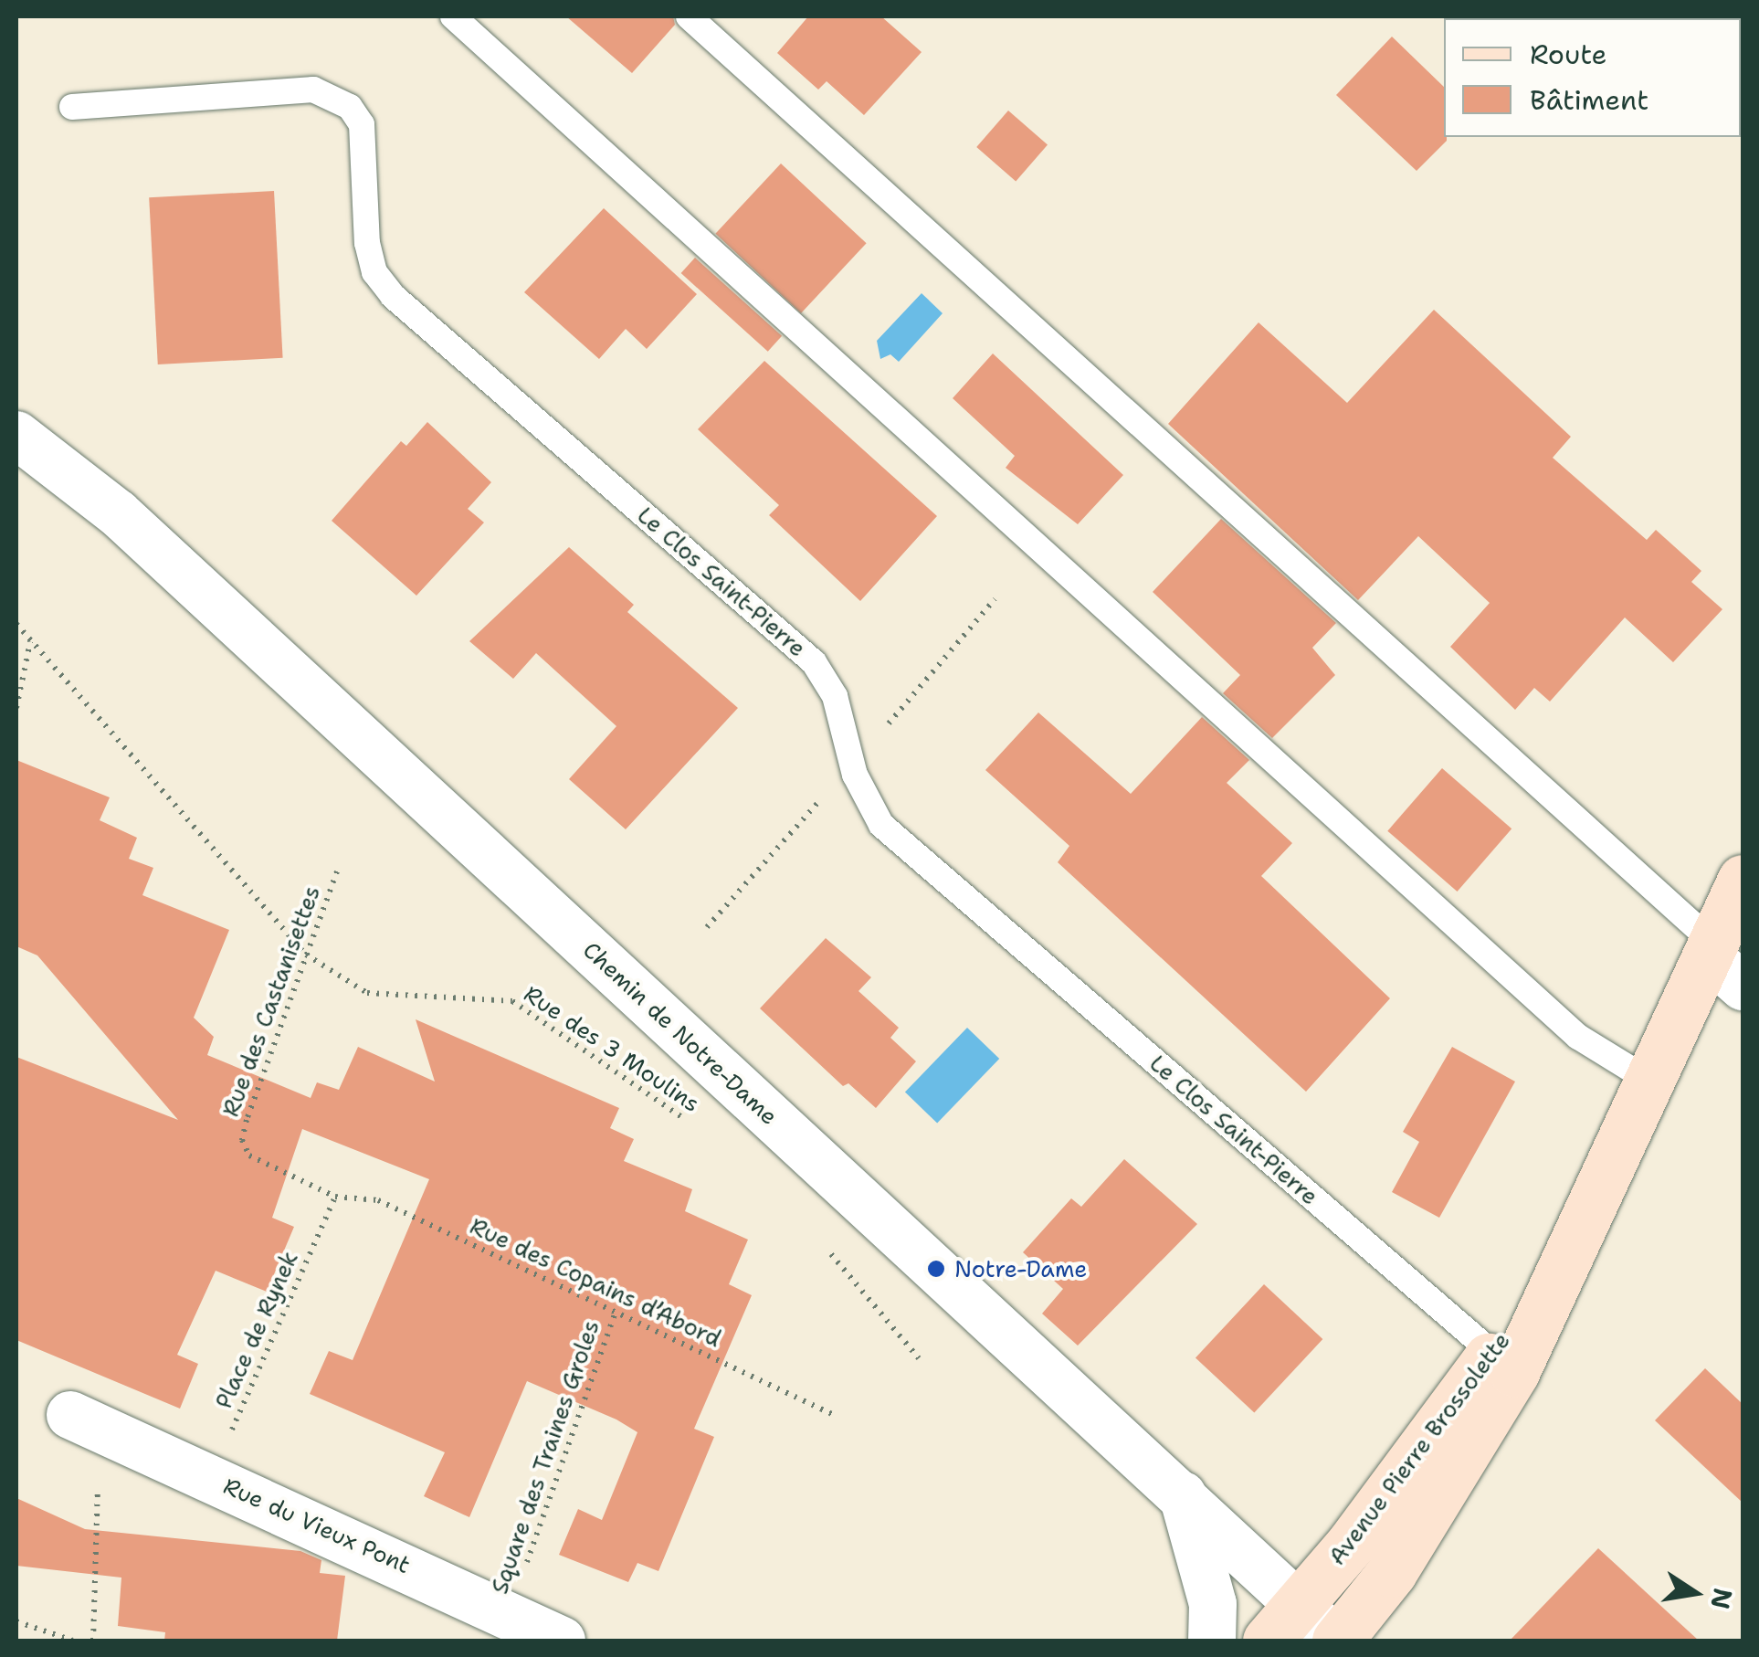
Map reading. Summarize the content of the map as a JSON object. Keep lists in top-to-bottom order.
{
  "streets": {
    "street": ["Chemin de Notre-Dame", "Avenue Pierre Brossolette", "Rue du Vieux Pont"],
    "lane": ["Le Clos Saint-Pierre"],
    "path": [
      "Rue des Castanisettes",
      "Rue des 3 Moulins",
      "Rue des Copains d’Abord",
      "Place de Rynek",
      "Square des Traines Groles"
    ]
  },
  "crossings": [
    ["Le Clos Saint-Pierre", "Avenue Pierre Brossolette"],
    ["Rue des Castanisettes", "Rue des 3 Moulins"],
    ["Rue des Castanisettes", "Rue des Copains d’Abord"],
    ["Rue des Castanisettes", "Place de Rynek"],
    ["Chemin de Notre-Dame", "Avenue Pierre Brossolette"],
    ["Rue des Copains d’Abord", "Place de Rynek"],
    ["Rue des Copains d’Abord", "Square des Traines Groles"],
    ["Place de Rynek", "Rue du Vieux Pont"],
    ["Square des Traines Groles", "Rue du Vieux Pont"]
  ],
  "places": ["Notre-Dame"],
  "legend": ["Route", "Bâtiment"],
  "north": "right"
}
